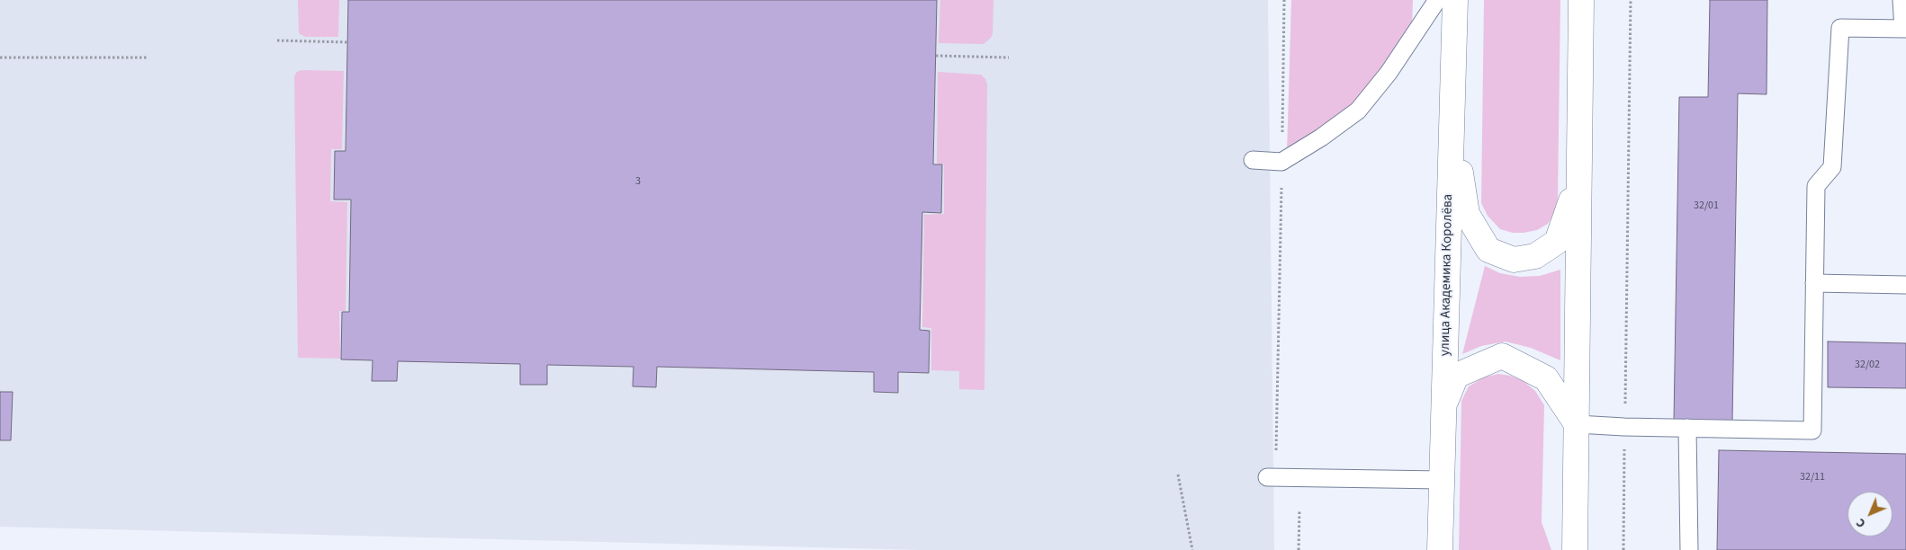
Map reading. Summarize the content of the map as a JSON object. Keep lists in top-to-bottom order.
{
  "streets": {
    "street": ["улица Академика Королёва"]
  },
  "house_numbers": [
    "3",
    "32/01",
    "32/02",
    "32/11"
  ],
  "north": "bottom left"
}
